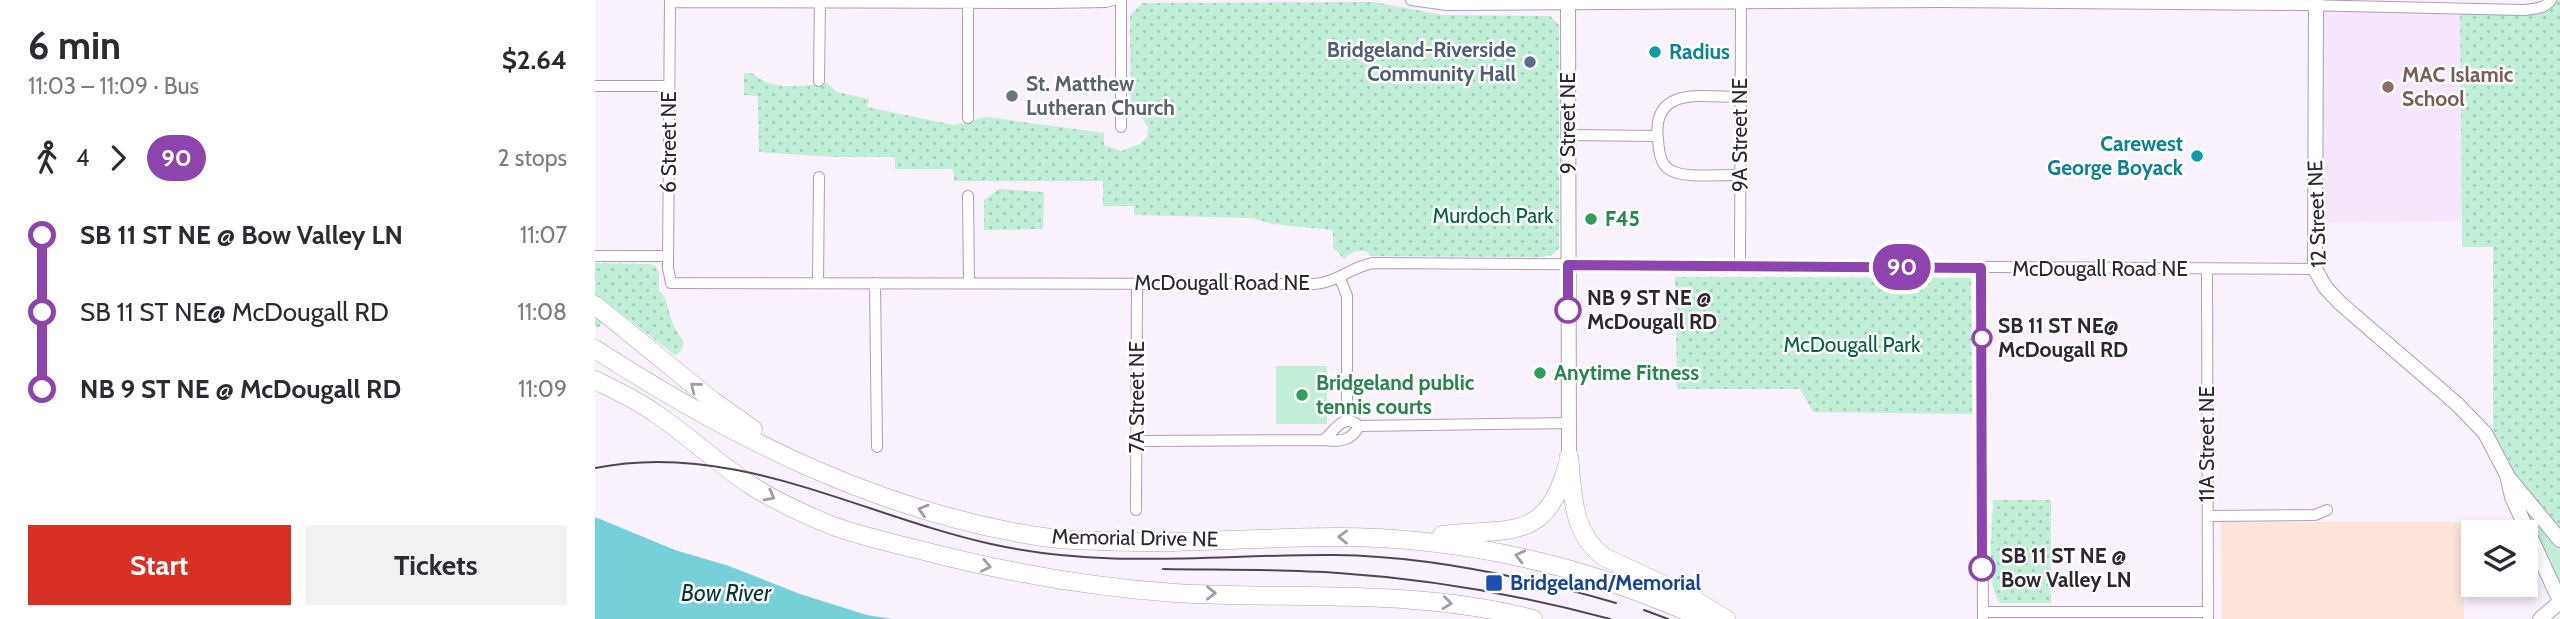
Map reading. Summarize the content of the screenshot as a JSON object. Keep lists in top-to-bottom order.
{
  "streets": {
    "highway": ["Memorial Drive NE"],
    "street": [
      "9 Street NE",
      "9A Street NE",
      "6 Street NE",
      "12 Street NE",
      "McDougall Road NE",
      "7A Street NE",
      "11A Street NE"
    ]
  },
  "crossings": [
    ["9 Street NE", "McDougall Road NE"],
    ["9A Street NE", "McDougall Road NE"],
    ["6 Street NE", "McDougall Road NE"],
    ["12 Street NE", "McDougall Road NE"],
    ["McDougall Road NE", "7A Street NE"],
    ["McDougall Road NE", "11A Street NE"]
  ],
  "water": ["Bow River"],
  "parks": ["Murdoch Park", "McDougall Park"],
  "places": {
    "other": [
      "Radius",
      "Bridgeland-Riverside Community Hall",
      "MAC Islamic School",
      "St. Matthew Lutheran Church",
      "Carewest George Boyack",
      "F45",
      "NB 9 ST NE @ McDougall RD",
      "SB 11 ST NE@ McDougall RD",
      "Anytime Fitness",
      "Bridgeland public tennis courts",
      "SB 11 ST NE @ Bow Valley LN"
    ],
    "transit": ["Bridgeland/Memorial"]
  },
  "lines": ["bus line 90"],
  "page": {
    "heading": ["6 min", "11:03 – 11:09 · Bus", "$2.64"],
    "on_map": "90",
    "legs": ["4", "90", "2 stops"],
    "list": [
      {
        "name": "SB 11 ST NE @ Bow Valley LN",
        "value": "11:07"
      },
      {
        "name": "SB 11 ST NE@ McDougall RD",
        "value": "11:08"
      },
      {
        "name": "NB 9 ST NE @ McDougall RD",
        "value": "11:09"
      }
    ],
    "buttons": ["Start", "Tickets"]
  }
}
